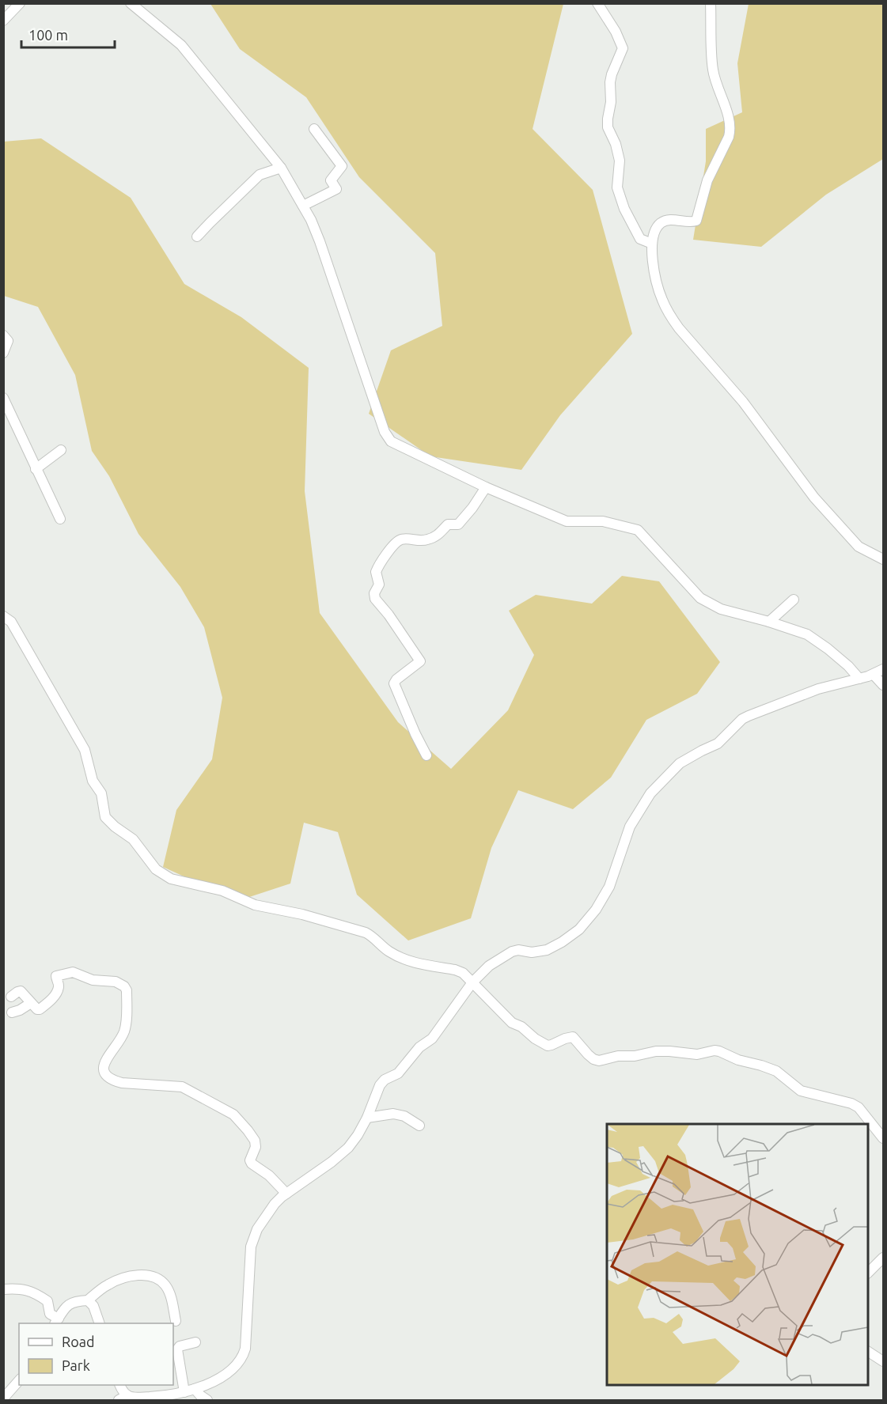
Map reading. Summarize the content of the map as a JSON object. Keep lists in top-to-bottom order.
{
  "legend": ["Road", "Park"],
  "scale_bar": "100 m"
}
